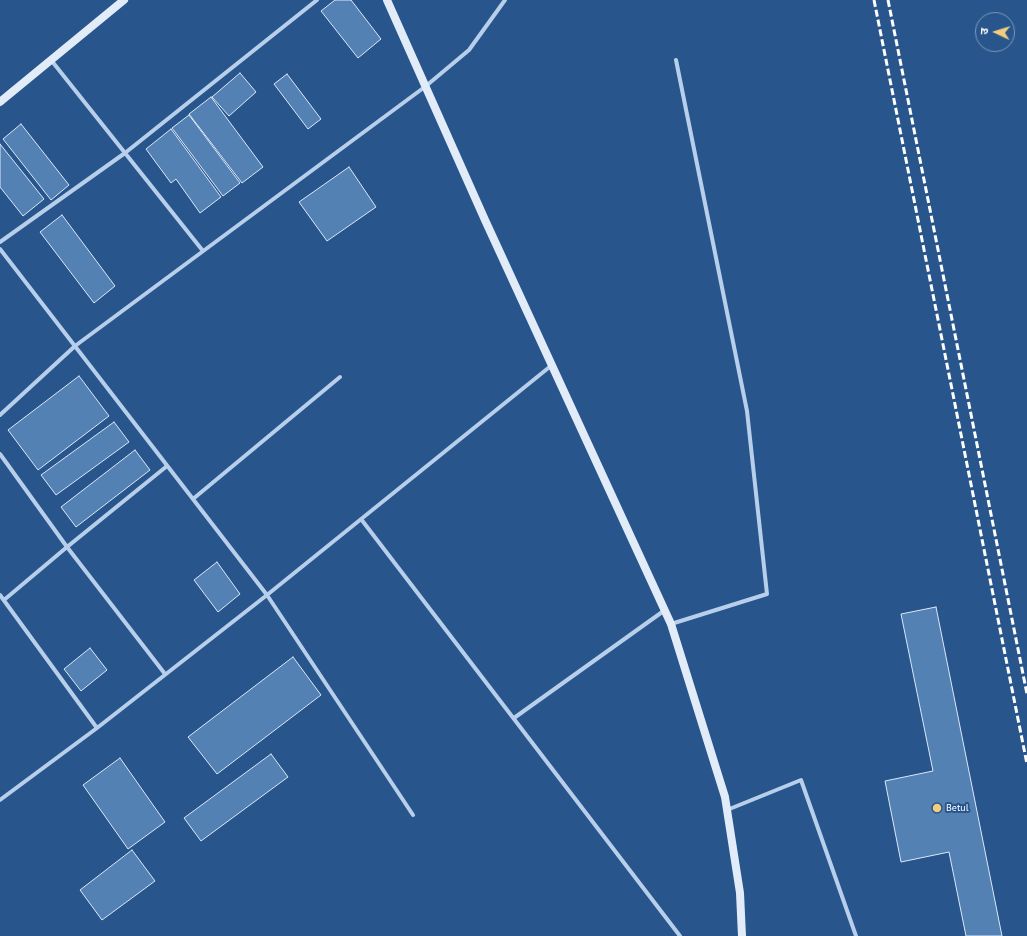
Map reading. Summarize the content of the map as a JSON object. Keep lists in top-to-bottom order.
{
  "places": ["Betul"],
  "north": "left"
}
